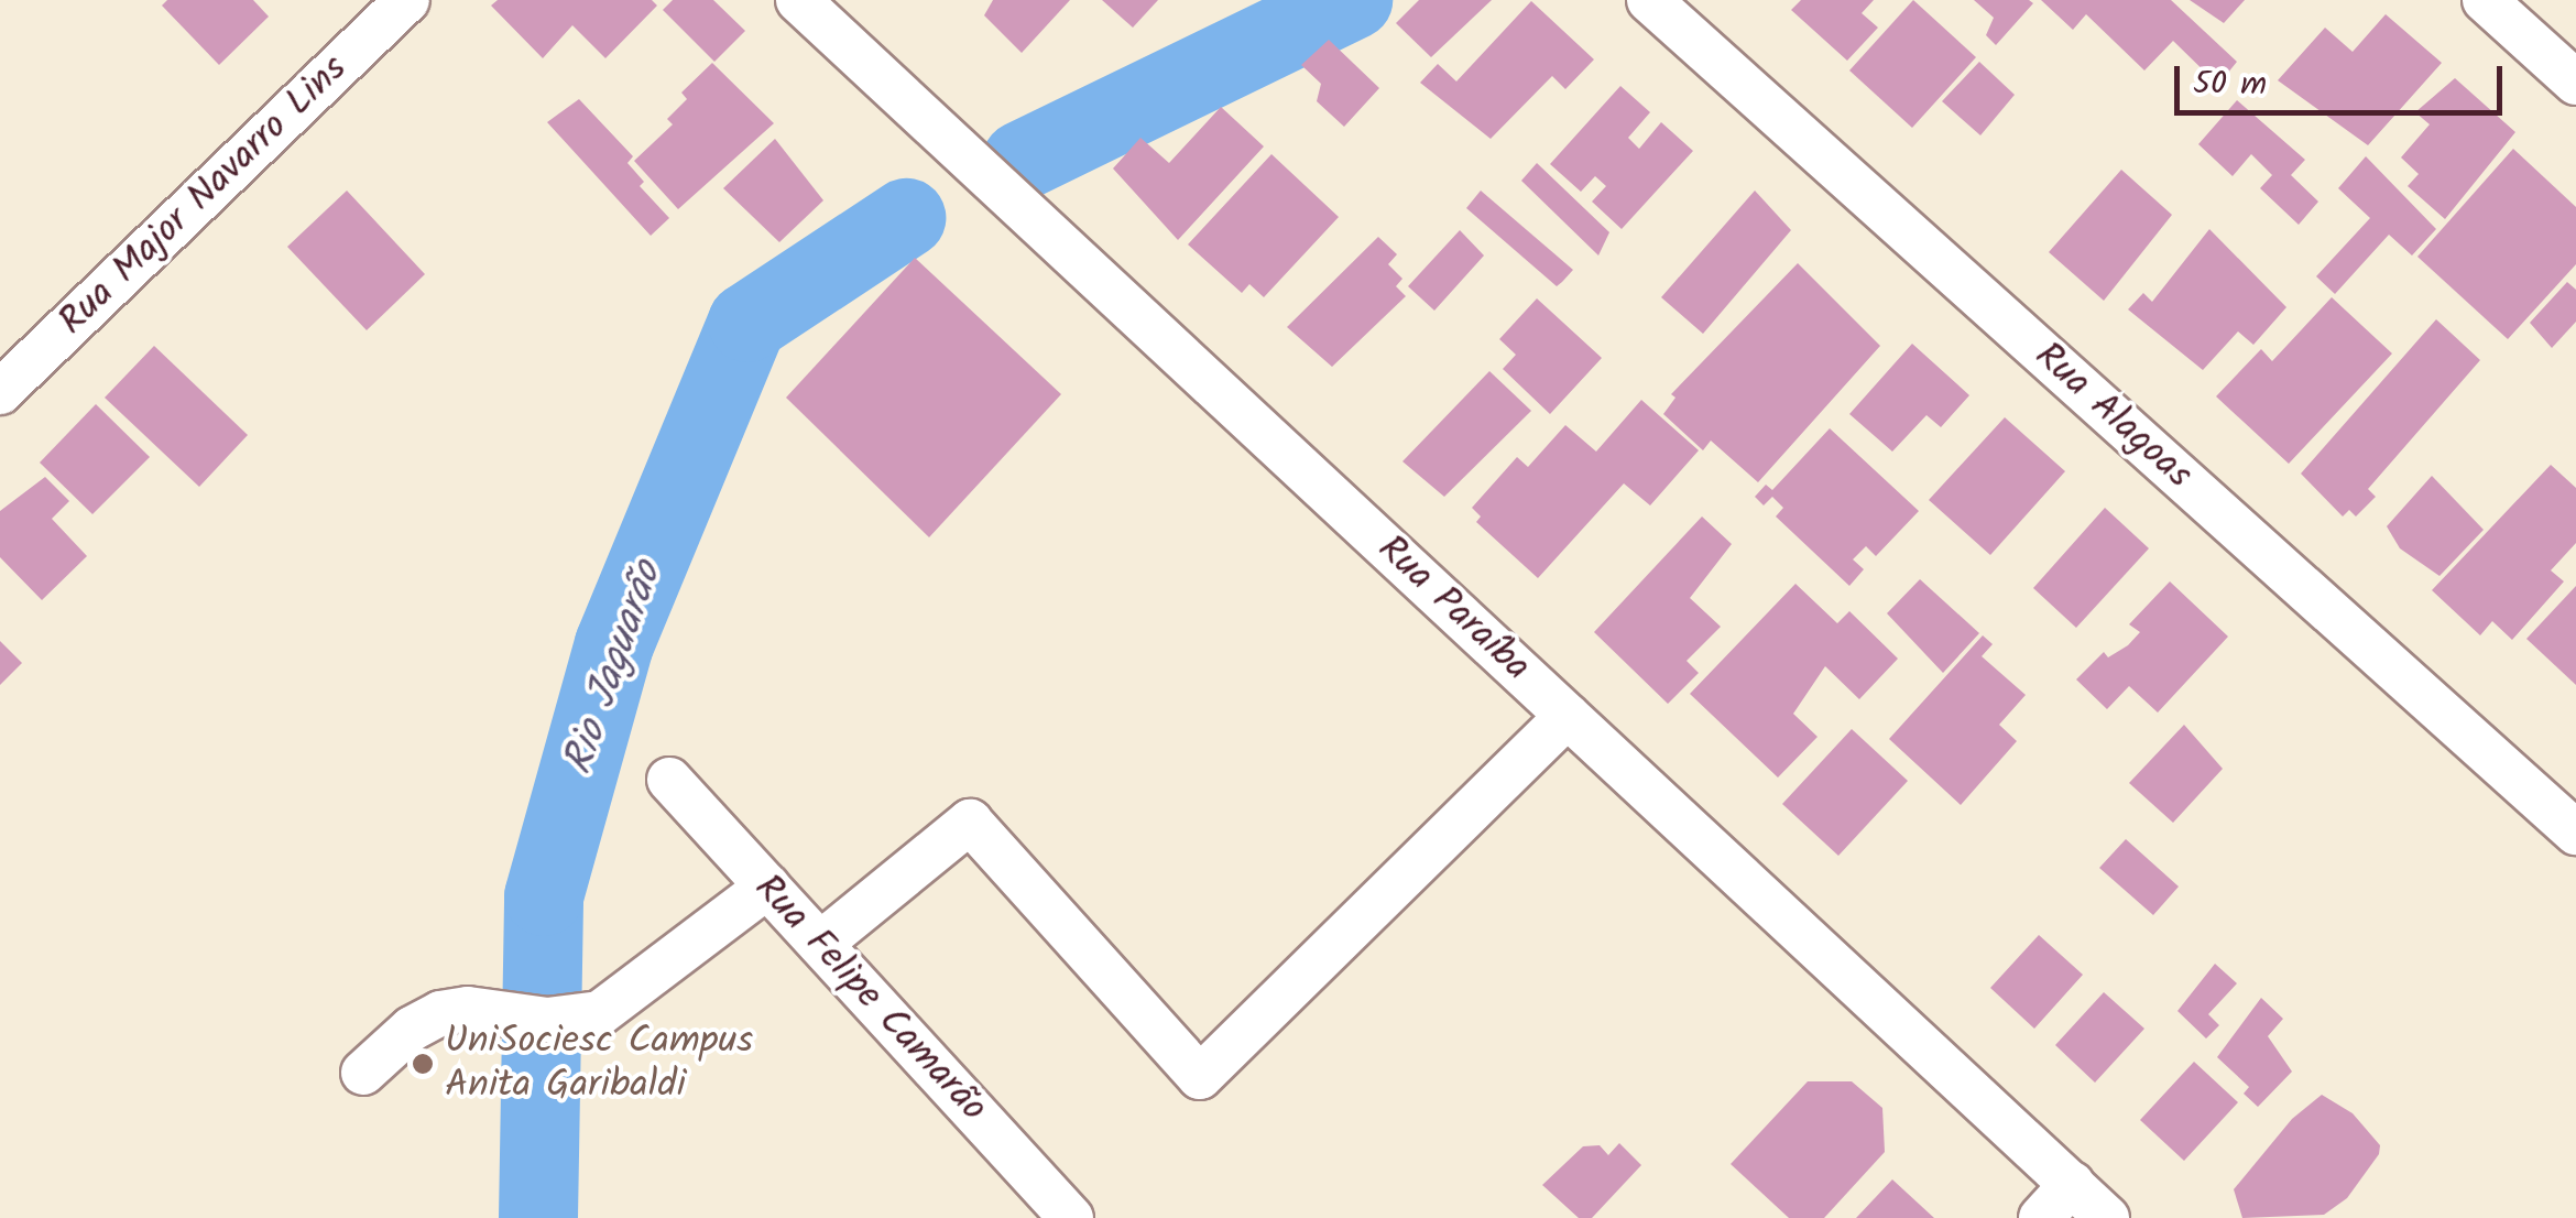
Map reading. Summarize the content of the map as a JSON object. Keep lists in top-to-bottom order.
{
  "streets": {
    "street": [
      "Rua Major Navarro Lins",
      "Rua Alagoas",
      "Rua Paraíba",
      "Rua Felipe Camarão"
    ]
  },
  "water": ["Rio Jaguarão"],
  "places": ["UniSociesc Campus Anita Garibaldi"],
  "scale_bar": "50 m"
}
